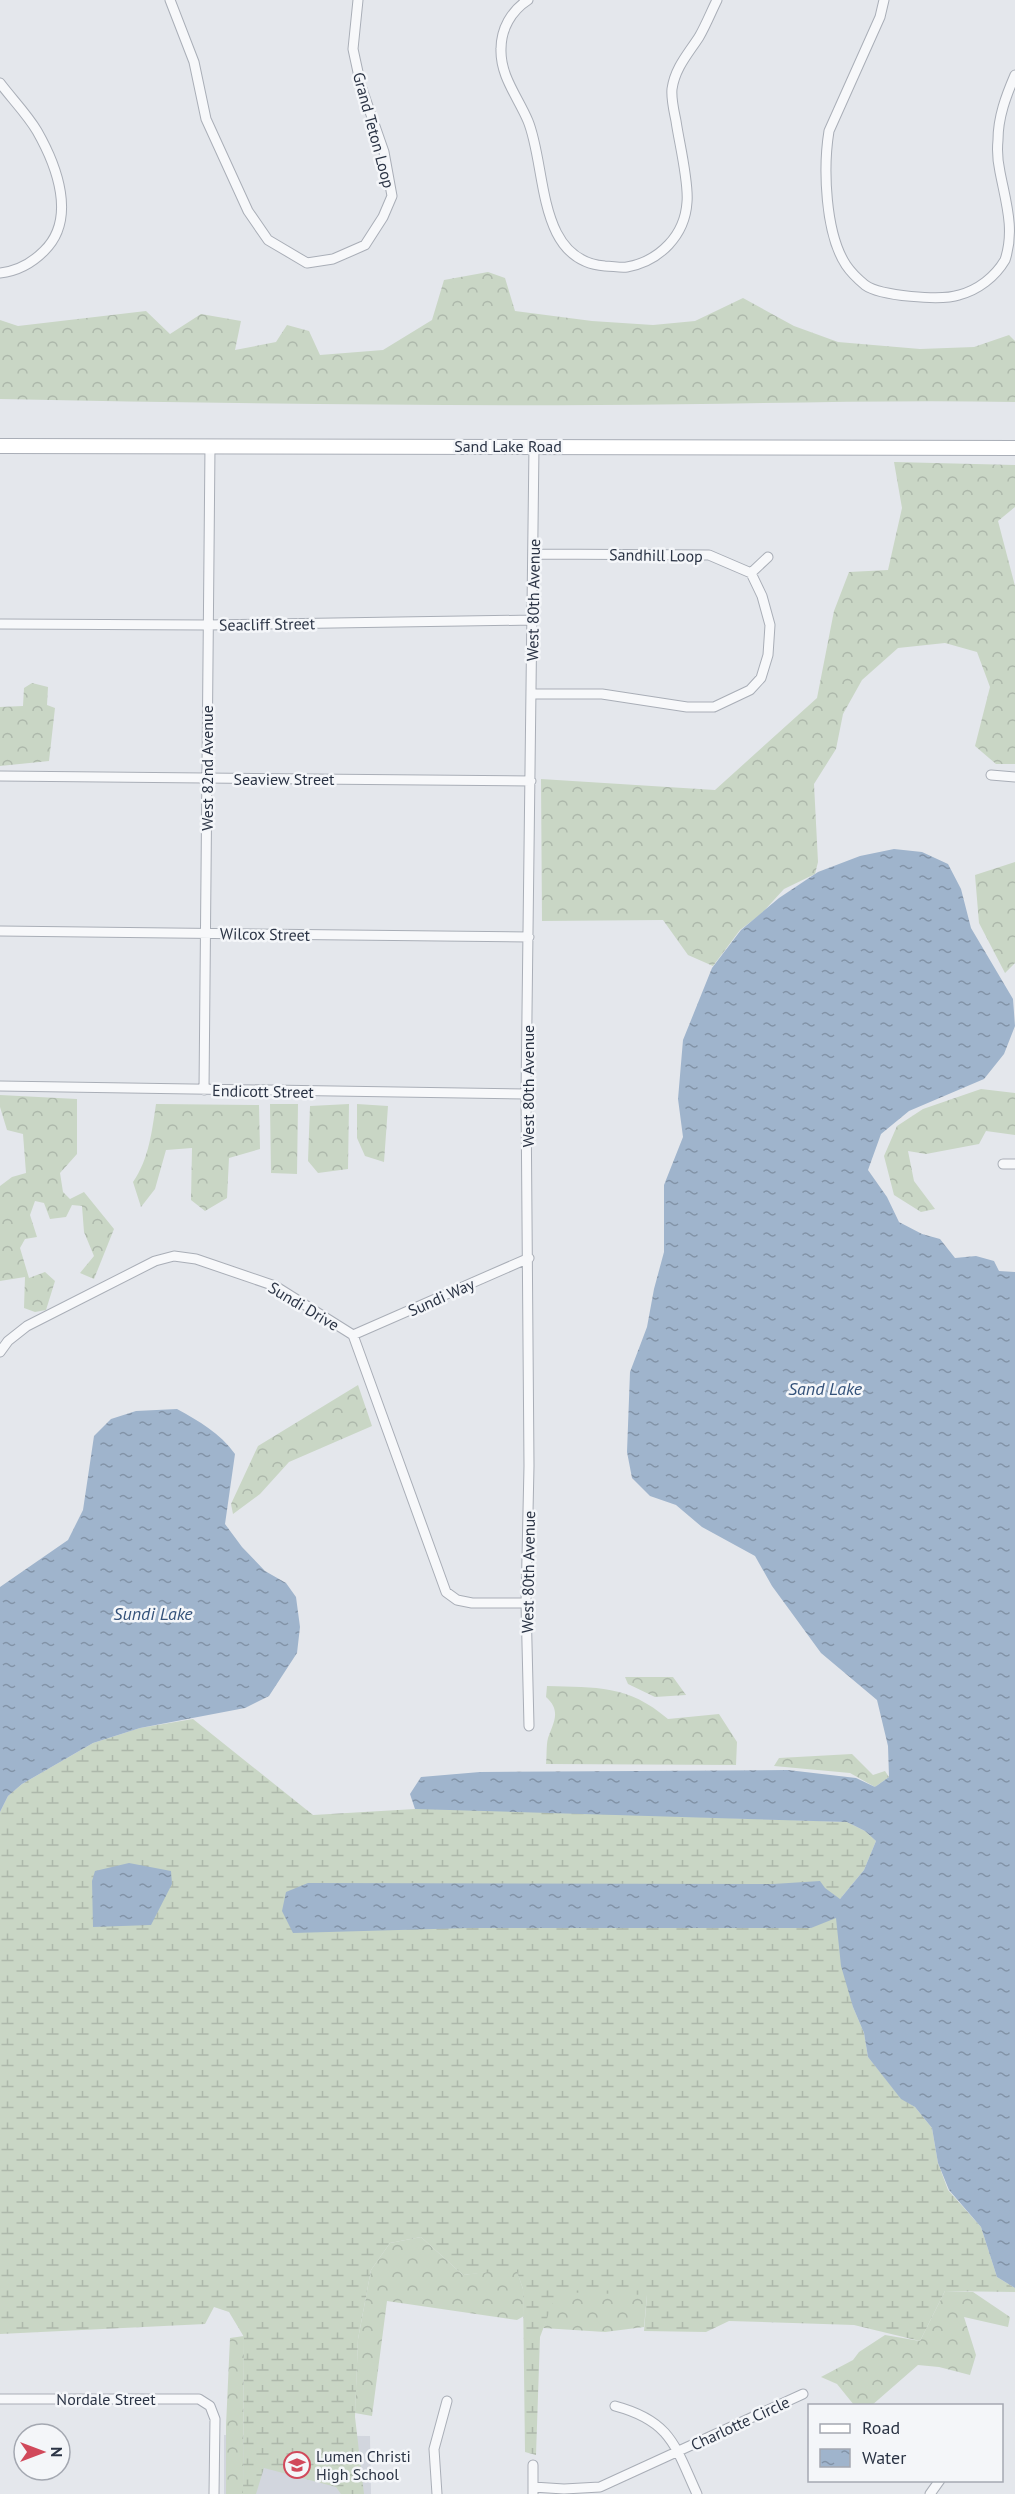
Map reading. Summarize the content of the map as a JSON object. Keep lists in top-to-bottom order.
{
  "streets": {
    "main road": ["Sand Lake Road"],
    "street": [
      "Grand Teton Loop",
      "Sandhill Loop",
      "West 80th Avenue",
      "Seacliff Street",
      "West 82nd Avenue",
      "Seaview Street",
      "Wilcox Street",
      "Endicott Street",
      "Sundi Way",
      "Sundi Drive",
      "Nordale Street",
      "Charlotte Circle"
    ]
  },
  "crossings": [
    ["Sand Lake Road", "West 80th Avenue"],
    ["Sand Lake Road", "West 82nd Avenue"],
    ["Sandhill Loop", "West 80th Avenue"],
    ["West 80th Avenue", "Seacliff Street"],
    ["West 80th Avenue", "Seaview Street"],
    ["West 80th Avenue", "Wilcox Street"],
    ["West 80th Avenue", "Endicott Street"],
    ["West 80th Avenue", "Sundi Way"],
    ["West 80th Avenue", "Sundi Drive"],
    ["Seacliff Street", "West 82nd Avenue"],
    ["West 82nd Avenue", "Seaview Street"],
    ["West 82nd Avenue", "Wilcox Street"],
    ["West 82nd Avenue", "Endicott Street"],
    ["Sundi Way", "Sundi Drive"]
  ],
  "water": ["Sand Lake", "Sundi Lake"],
  "places": {
    "school or university": ["Lumen Christi High School"]
  },
  "legend": ["Road", "Water"],
  "north": "right"
}
